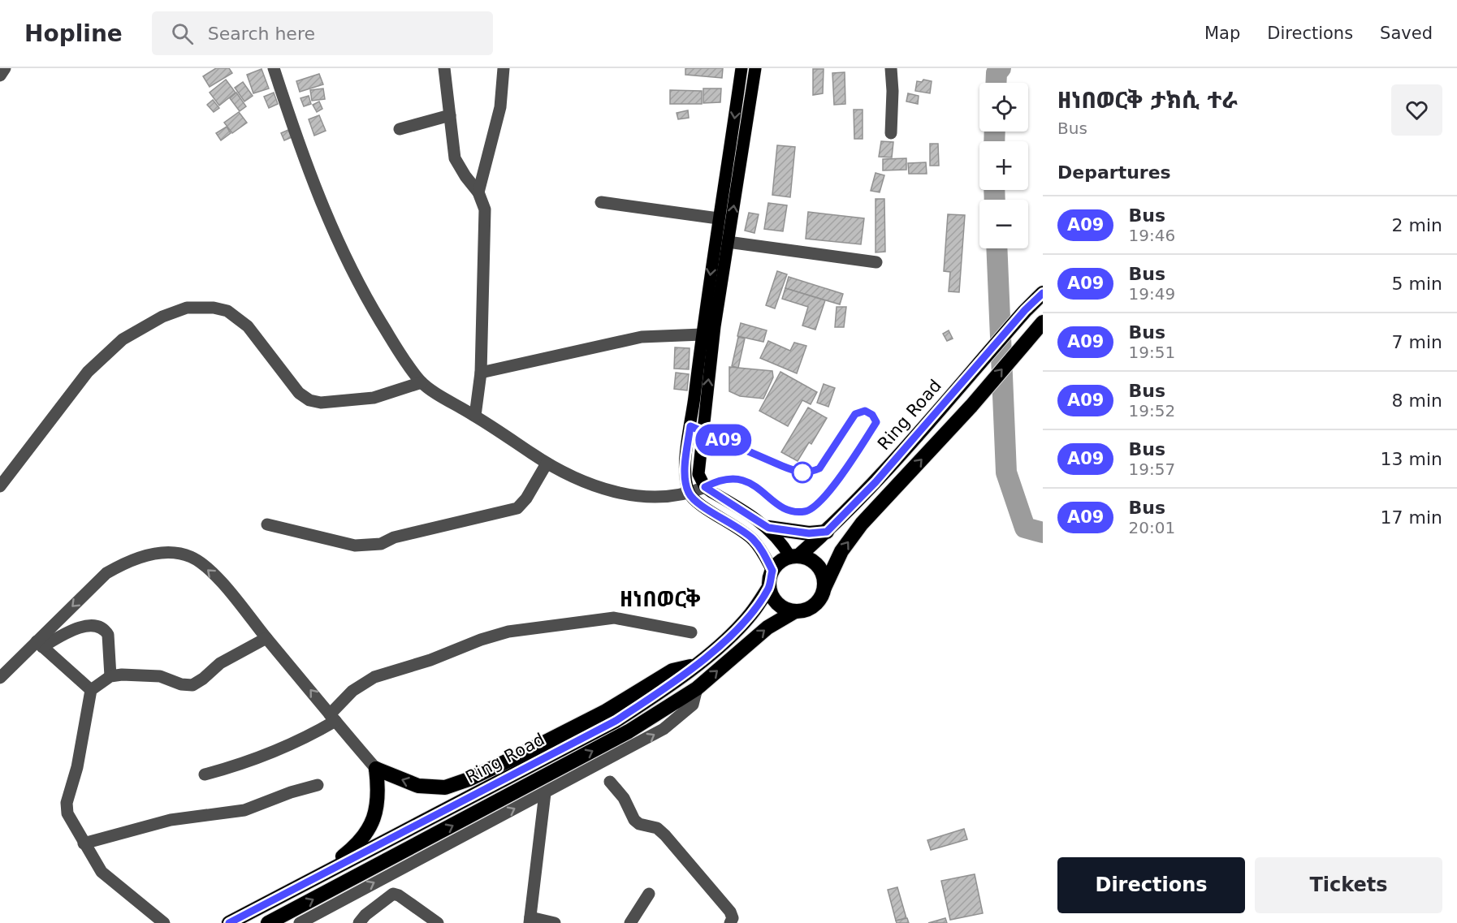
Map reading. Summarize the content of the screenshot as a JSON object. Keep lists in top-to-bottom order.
{
  "streets": {
    "highway": ["Ring Road"]
  },
  "districts": ["ዘነበወርቅ"],
  "lines": ["bus line A09"],
  "page": {
    "header": "Hopline",
    "search": "Search here",
    "nav": ["Map", "Directions", "Saved"],
    "on_map": "A09",
    "heading": [
      ["ዘነበወርቅ ታክሲ ተራ", "Bus"],
      "Departures"
    ],
    "map_buttons": ["+", "−"],
    "list": [
      {
        "mark": "A09",
        "name": "Bus",
        "note": "19:46",
        "value": "2 min"
      },
      {
        "mark": "A09",
        "name": "Bus",
        "note": "19:49",
        "value": "5 min"
      },
      {
        "mark": "A09",
        "name": "Bus",
        "note": "19:51",
        "value": "7 min"
      },
      {
        "mark": "A09",
        "name": "Bus",
        "note": "19:52",
        "value": "8 min"
      },
      {
        "mark": "A09",
        "name": "Bus",
        "note": "19:57",
        "value": "13 min"
      },
      {
        "mark": "A09",
        "name": "Bus",
        "note": "20:01",
        "value": "17 min"
      }
    ],
    "buttons": ["Directions", "Tickets"]
  }
}
